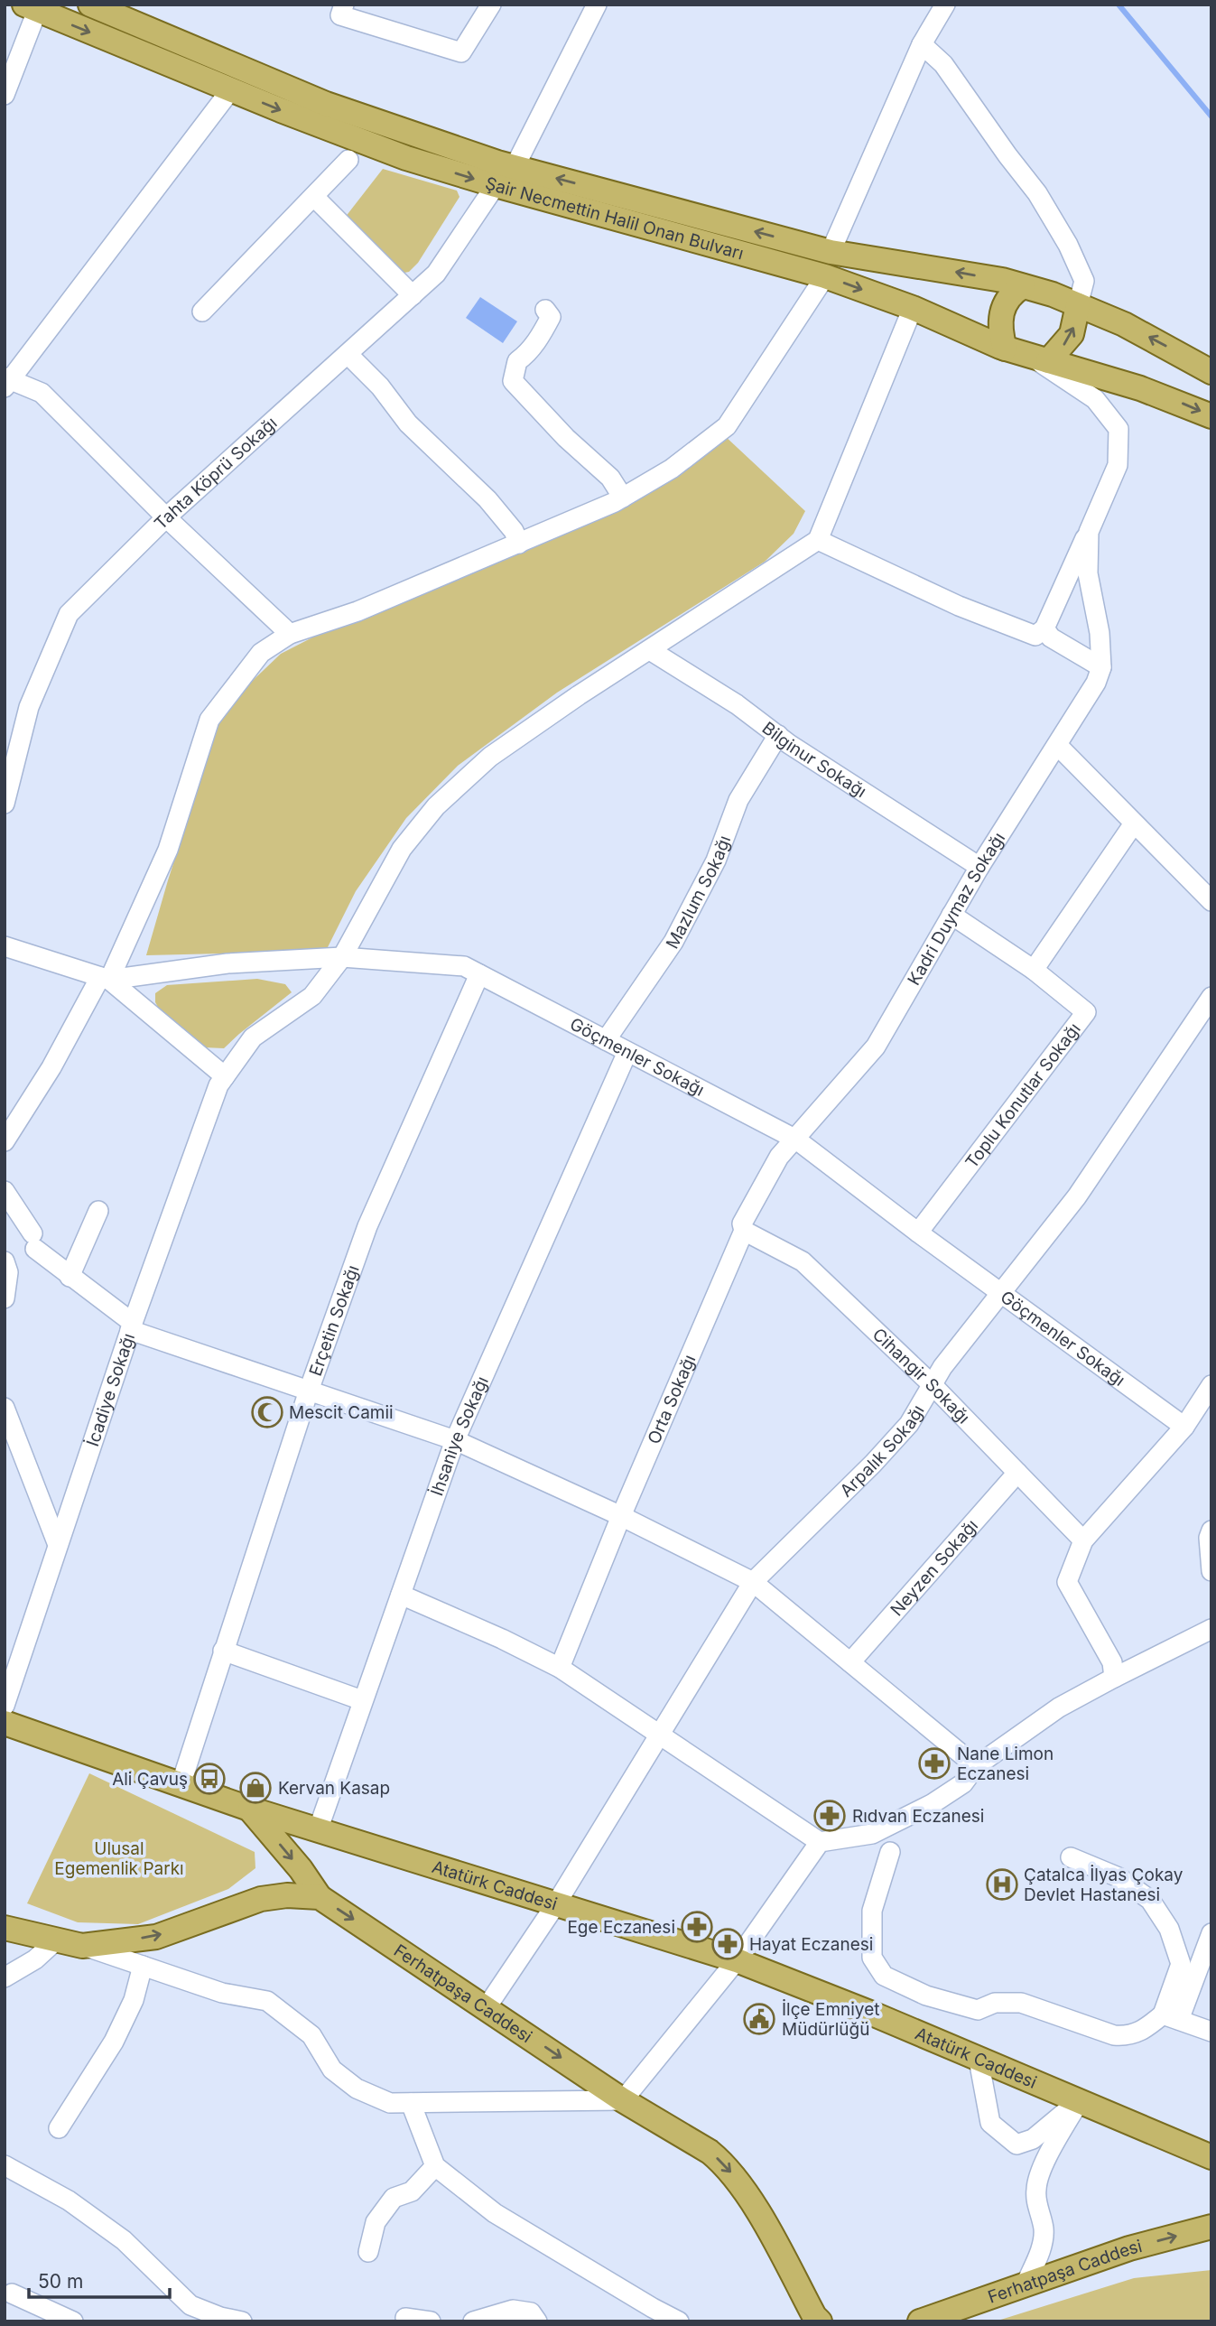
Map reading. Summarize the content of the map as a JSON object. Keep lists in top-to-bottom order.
{
  "streets": {
    "main road": ["Şair Necmettin Halil Onan Bulvarı", "Atatürk Caddesi", "Ferhatpaşa Caddesi"],
    "street": [
      "Tahta Köprü Sokağı",
      "Bilginur Sokağı",
      "Mazlum Sokağı",
      "Kadri Duymaz Sokağı",
      "Göçmenler Sokağı",
      "Toplu Konutlar Sokağı",
      "Erçetin Sokağı",
      "Cihangir Sokağı",
      "İcadiye Sokağı",
      "Orta Sokağı",
      "İhsaniye Sokağı",
      "Arpalık Sokağı",
      "Neyzen Sokağı"
    ]
  },
  "crossings": [
    ["Şair Necmettin Halil Onan Bulvarı", "Tahta Köprü Sokağı"],
    ["Şair Necmettin Halil Onan Bulvarı", "Kadri Duymaz Sokağı"],
    ["Bilginur Sokağı", "Mazlum Sokağı"],
    ["Bilginur Sokağı", "Kadri Duymaz Sokağı"],
    ["Bilginur Sokağı", "İcadiye Sokağı"],
    ["Mazlum Sokağı", "Göçmenler Sokağı"],
    ["Kadri Duymaz Sokağı", "Göçmenler Sokağı"],
    ["Kadri Duymaz Sokağı", "Toplu Konutlar Sokağı"],
    ["Kadri Duymaz Sokağı", "Orta Sokağı"],
    ["Göçmenler Sokağı", "Toplu Konutlar Sokağı"],
    ["Göçmenler Sokağı", "Erçetin Sokağı"],
    ["Göçmenler Sokağı", "İcadiye Sokağı"],
    ["Göçmenler Sokağı", "Orta Sokağı"],
    ["Göçmenler Sokağı", "İhsaniye Sokağı"],
    ["Göçmenler Sokağı", "Arpalık Sokağı"],
    ["Erçetin Sokağı", "Atatürk Caddesi"],
    ["Cihangir Sokağı", "Orta Sokağı"],
    ["Cihangir Sokağı", "Arpalık Sokağı"],
    ["Cihangir Sokağı", "Neyzen Sokağı"],
    ["İhsaniye Sokağı", "Atatürk Caddesi"],
    ["Arpalık Sokağı", "Atatürk Caddesi"],
    ["Arpalık Sokağı", "Ferhatpaşa Caddesi"]
  ],
  "one_way": ["Ferhatpaşa Caddesi"],
  "parks": ["Ulusal Egemenlik Parkı"],
  "places": {
    "mosque": ["Mescit Camii"],
    "pharmacy": [
      "Nane Limon Eczanesi",
      "Rıdvan Eczanesi",
      "Ege Eczanesi",
      "Hayat Eczanesi"
    ],
    "bus stop": ["Ali Çavuş"],
    "shop": ["Kervan Kasap"],
    "hospital": ["Çatalca İlyas Çokay Devlet Hastanesi"],
    "public building": ["İlçe Emniyet Müdürlüğü"]
  },
  "scale_bar": "50 m"
}
